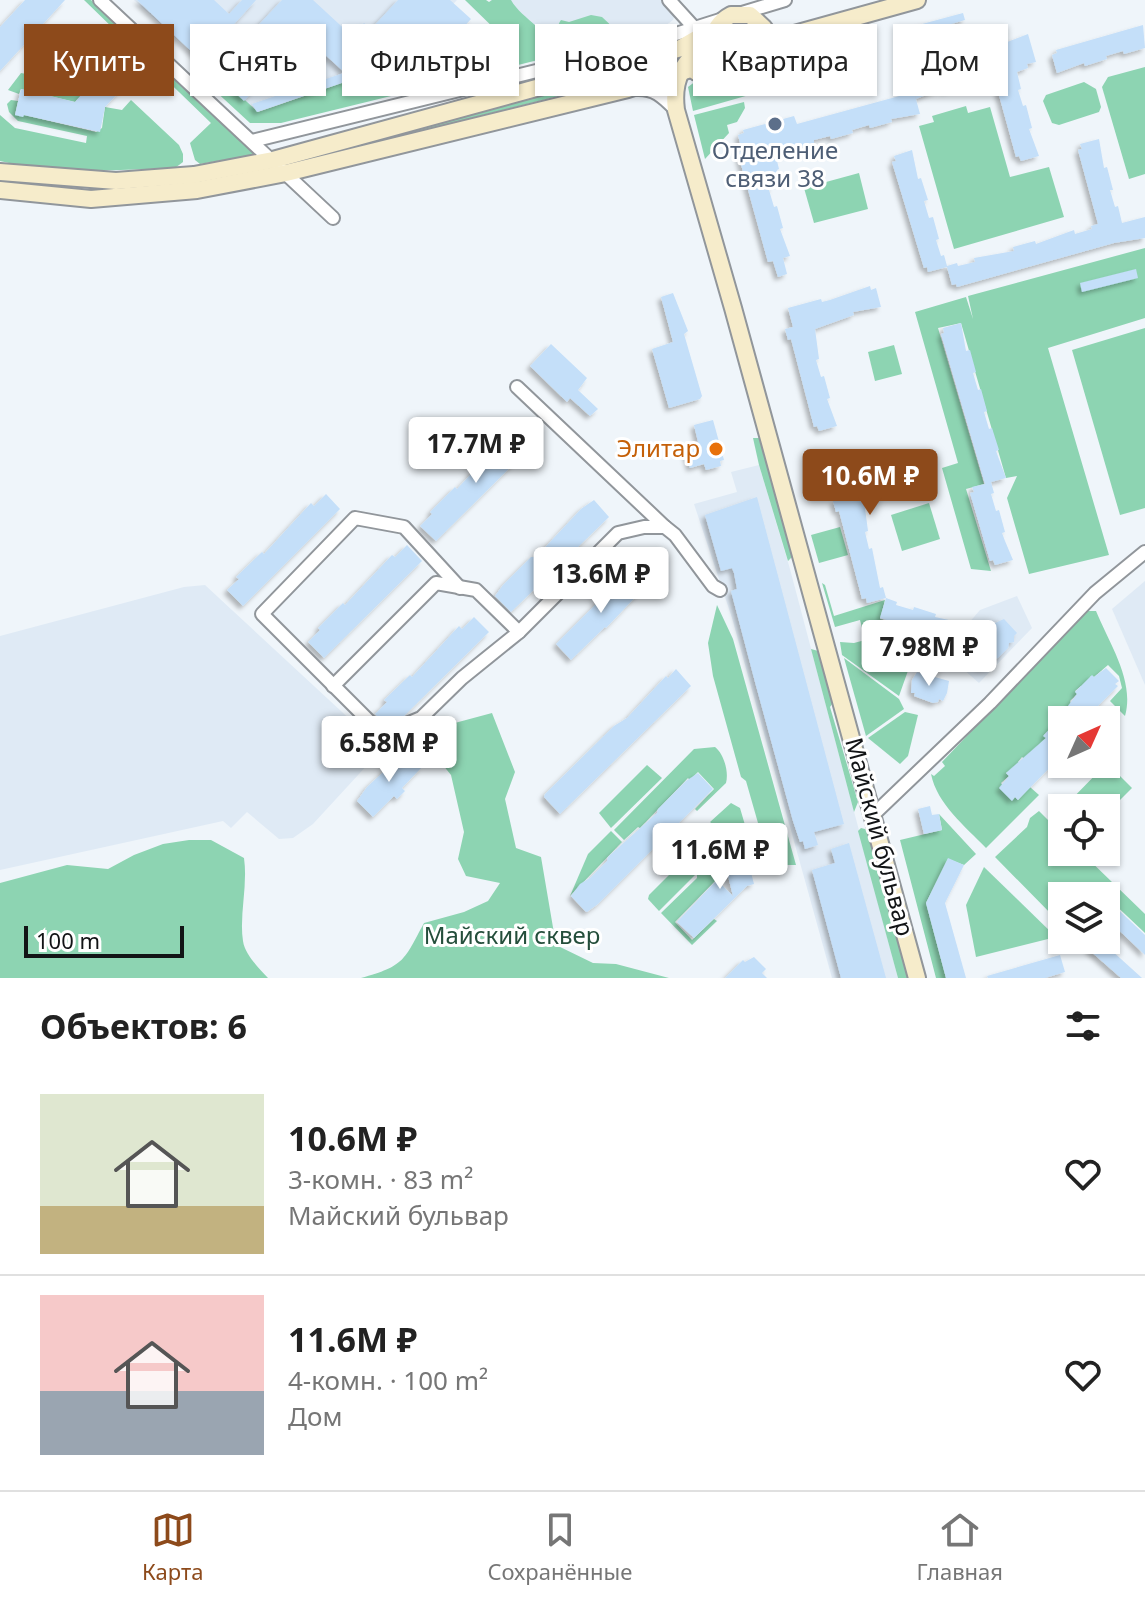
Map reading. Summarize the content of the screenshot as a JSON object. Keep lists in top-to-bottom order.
{
  "streets": {
    "main road": ["Майский бульвар"]
  },
  "parks": ["Майский сквер"],
  "places": ["Отделение связи 38", "Элитар"],
  "scale_bar": "100 m",
  "north": "top right",
  "page": {
    "chip": [
      "Купить",
      "Снять",
      "Фильтры",
      "Новое",
      "Квартира",
      "Дом"
    ],
    "price": [
      "17.7M ₽",
      "10.6M ₽",
      "13.6M ₽",
      "7.98M ₽",
      "6.58M ₽",
      "11.6M ₽"
    ],
    "scale": "100 m",
    "heading": "Объектов: 6",
    "list": [
      {
        "name": "10.6M ₽",
        "note": "3-комн. · 83 m² · Майский бульвар"
      },
      {
        "name": "11.6M ₽",
        "note": "4-комн. · 100 m² · Дом"
      }
    ],
    "tabs": ["Карта", "Сохранённые", "Главная"]
  }
}
